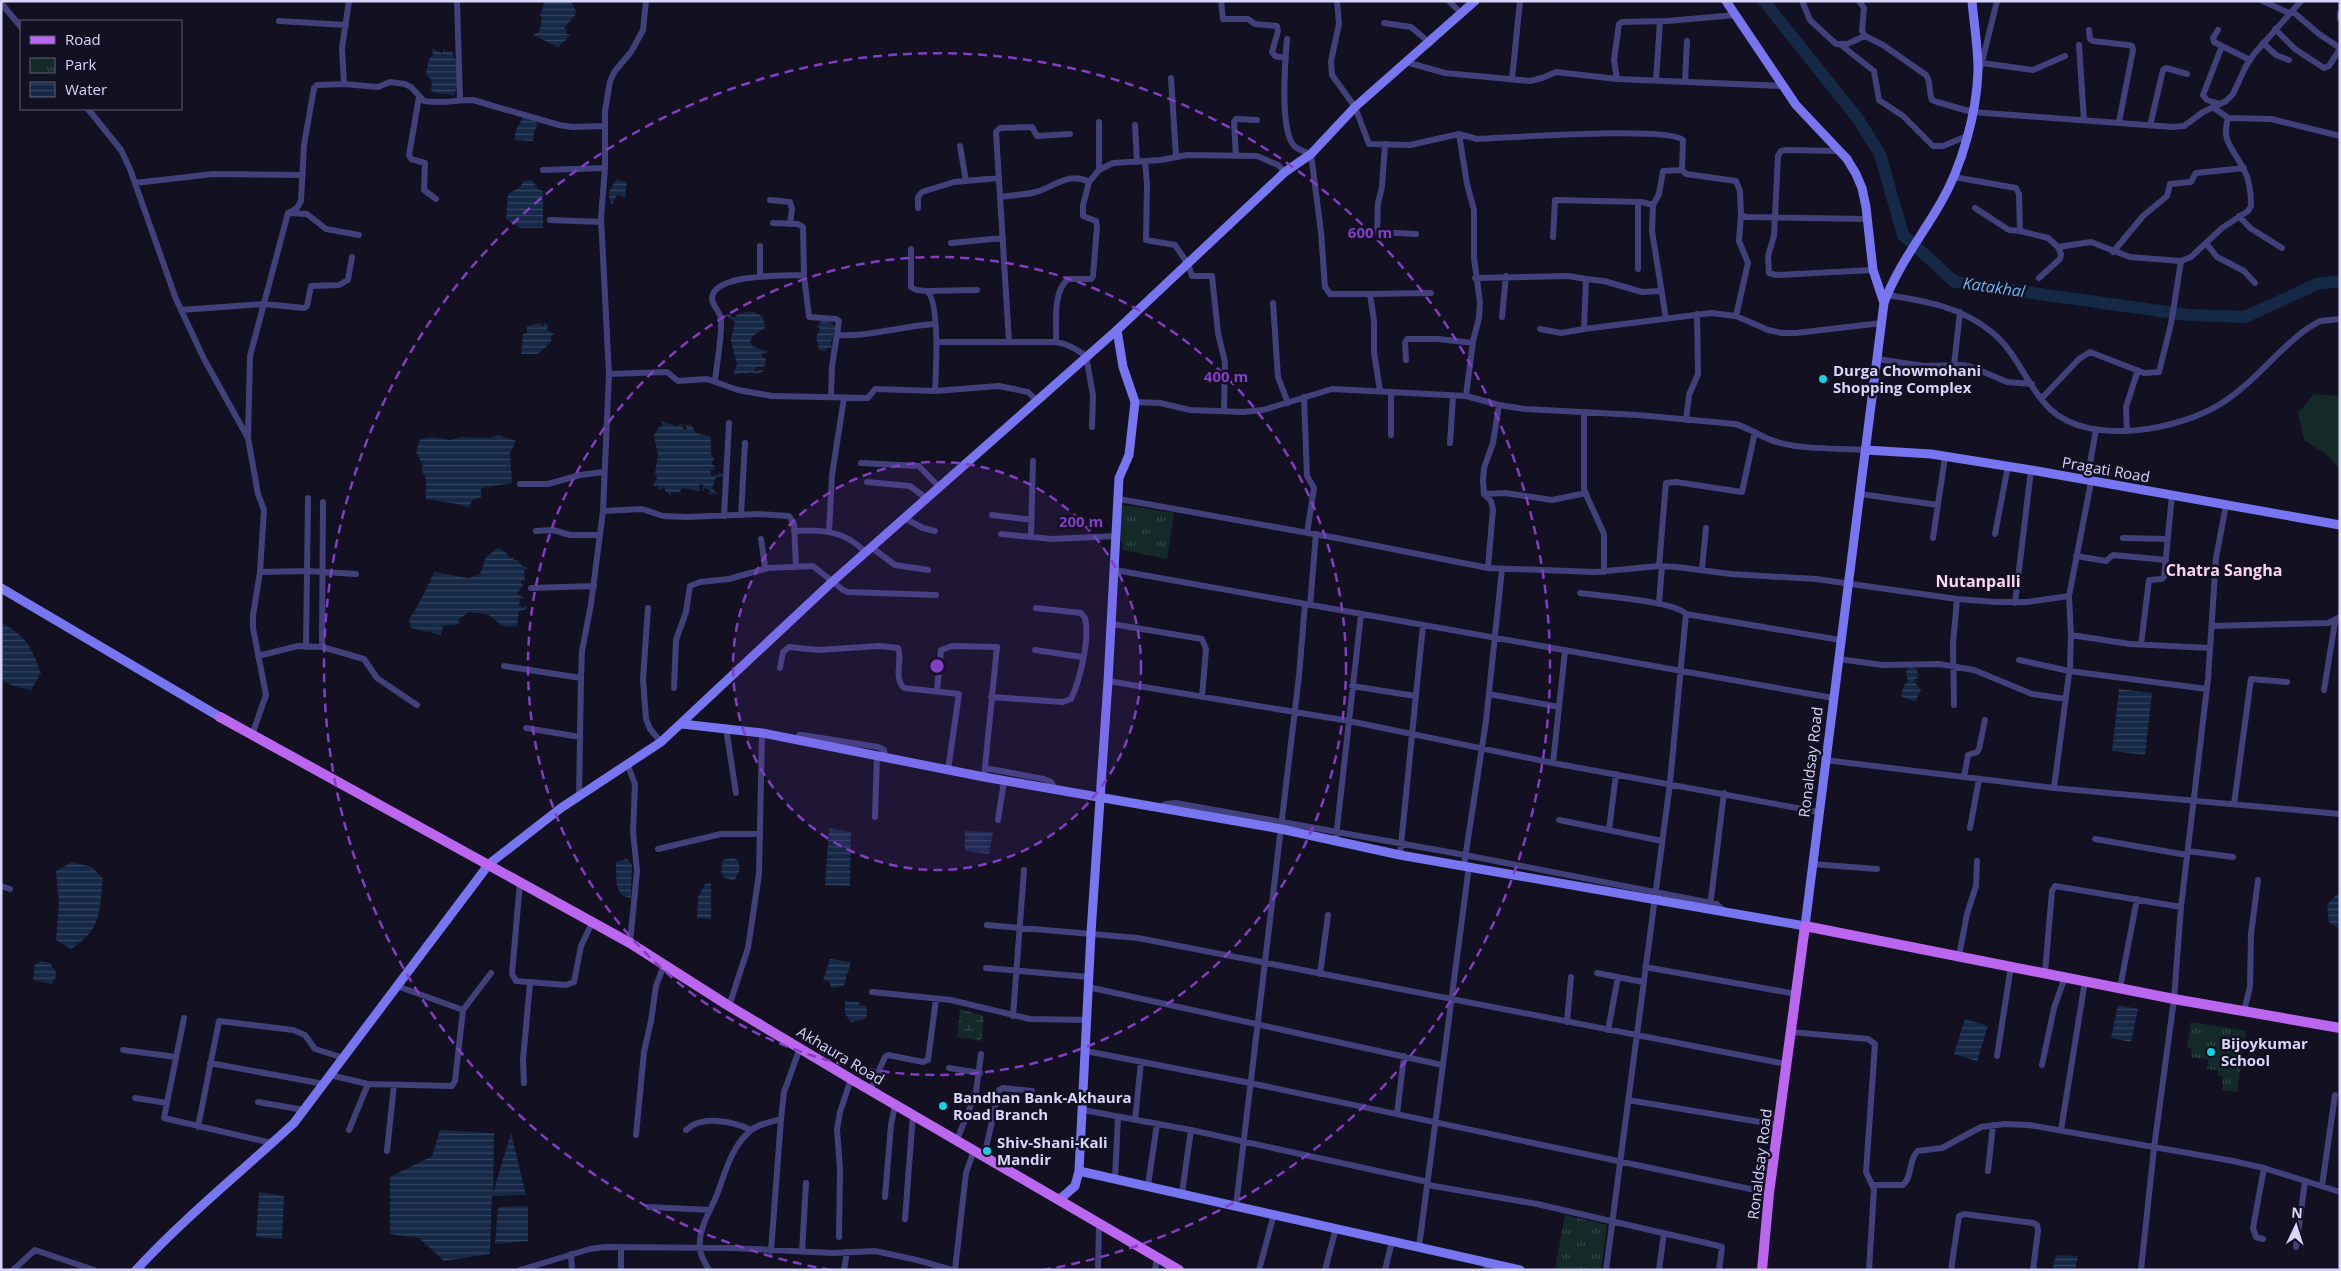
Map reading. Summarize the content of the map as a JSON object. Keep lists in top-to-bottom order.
{
  "streets": {
    "main road": ["Ronaldsay Road", "Akhaura Road"],
    "street": ["Pragati Road"]
  },
  "crossings": [
    ["Pragati Road", "Ronaldsay Road"]
  ],
  "districts": ["Chatra Sangha", "Nutanpalli"],
  "water": ["Katakhal"],
  "places": [
    "Durga Chowmohani Shopping Complex",
    "Bijoykumar School",
    "Bandhan Bank-Akhaura Road Branch",
    "Shiv-Shani-Kali Mandir"
  ],
  "legend": ["Road", "Park", "Water"],
  "north": "top",
  "rings": ["600 m", "400 m", "200 m"]
}
